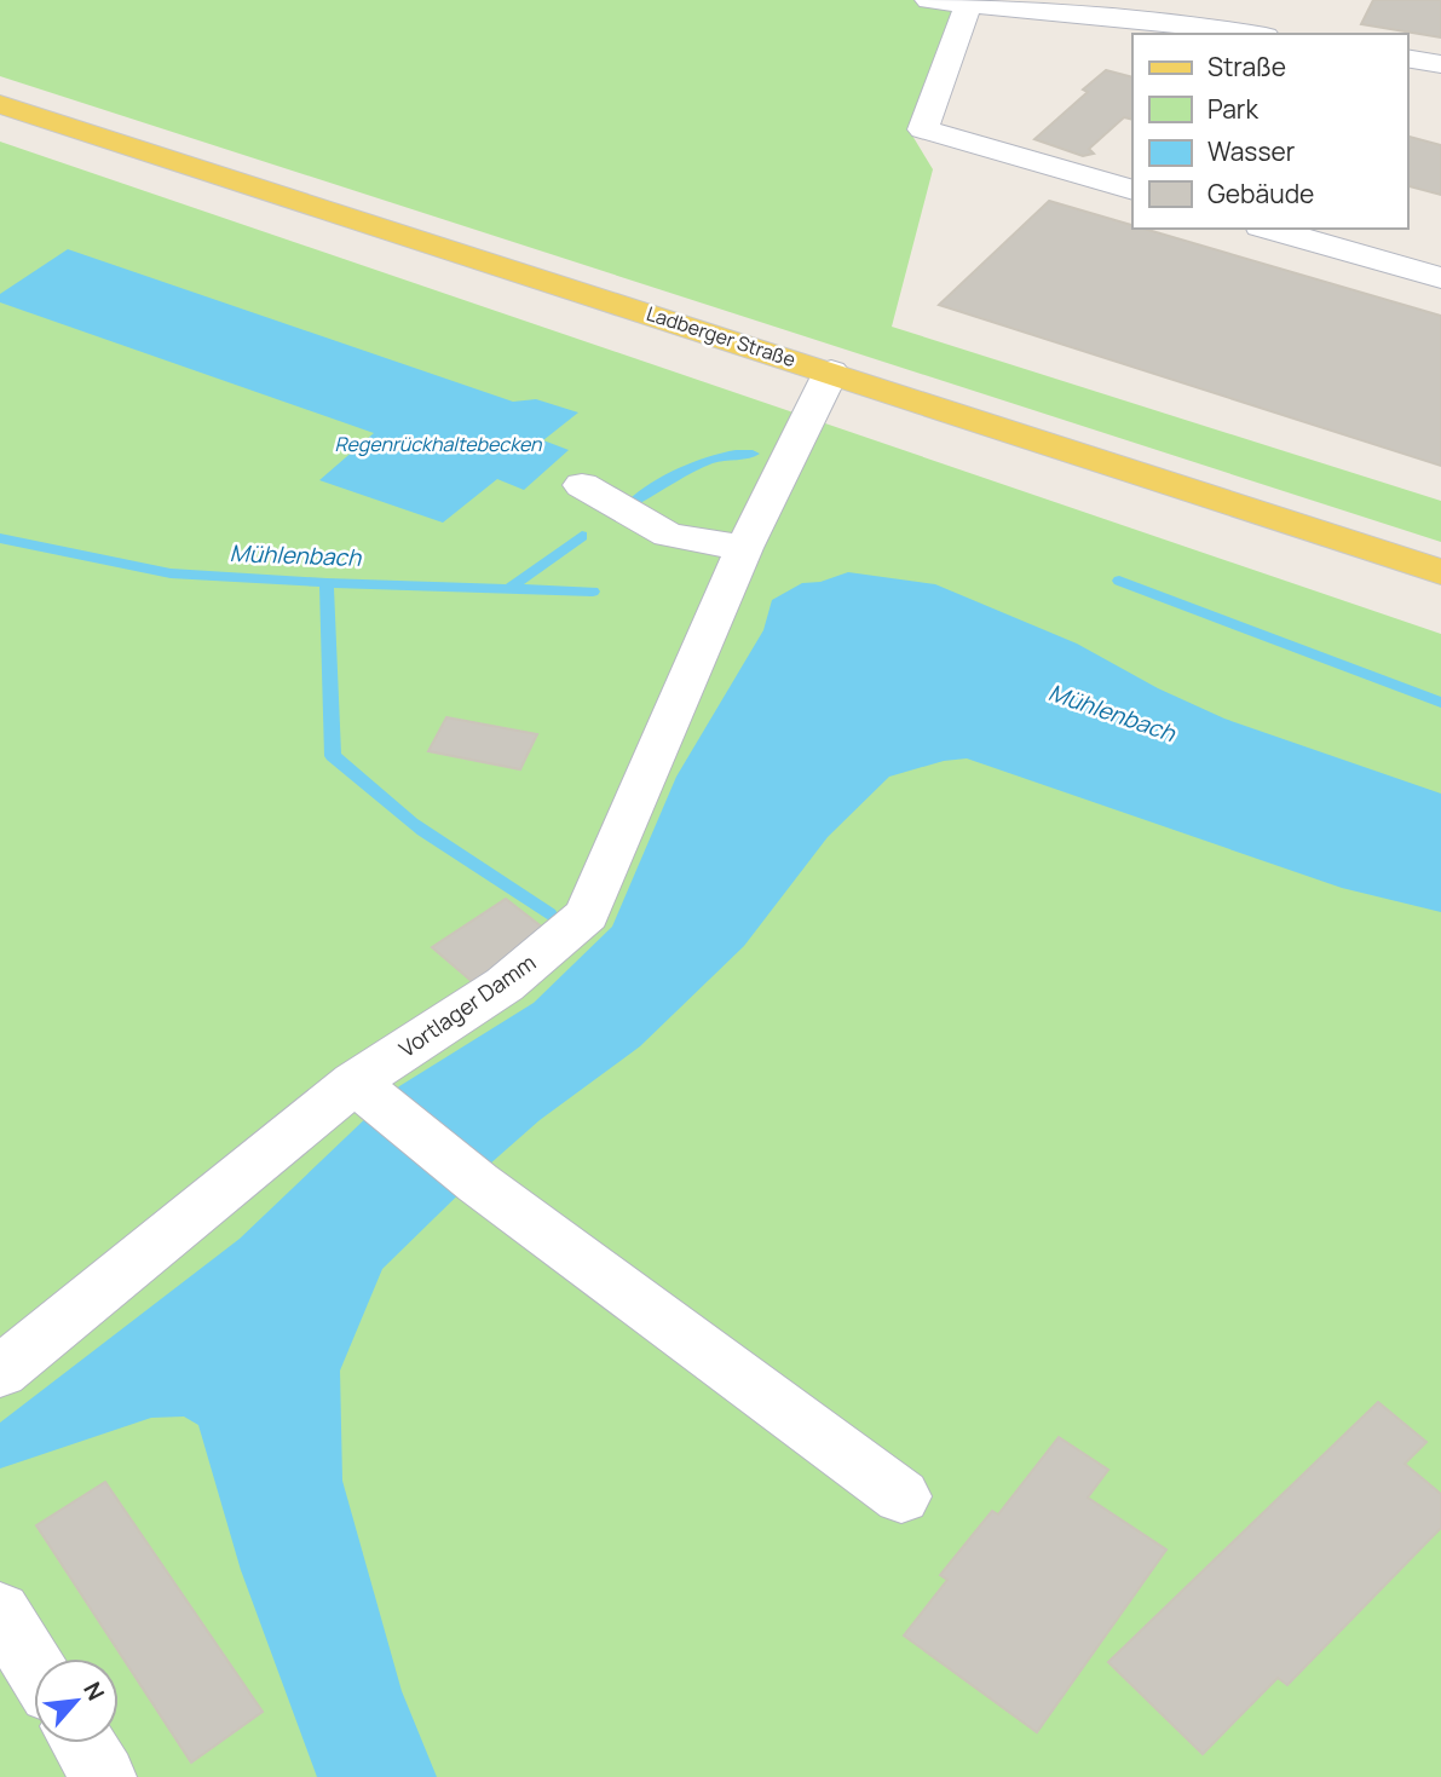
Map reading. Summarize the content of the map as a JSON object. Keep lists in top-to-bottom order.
{
  "streets": {
    "main road": ["Ladberger Straße"],
    "street": ["Vortlager Damm"]
  },
  "crossings": [
    ["Ladberger Straße", "Vortlager Damm"]
  ],
  "water": ["Regenrückhaltebecken", "Mühlenbach"],
  "legend": [
    "Straße",
    "Park",
    "Wasser",
    "Gebäude"
  ],
  "north": "top right"
}
